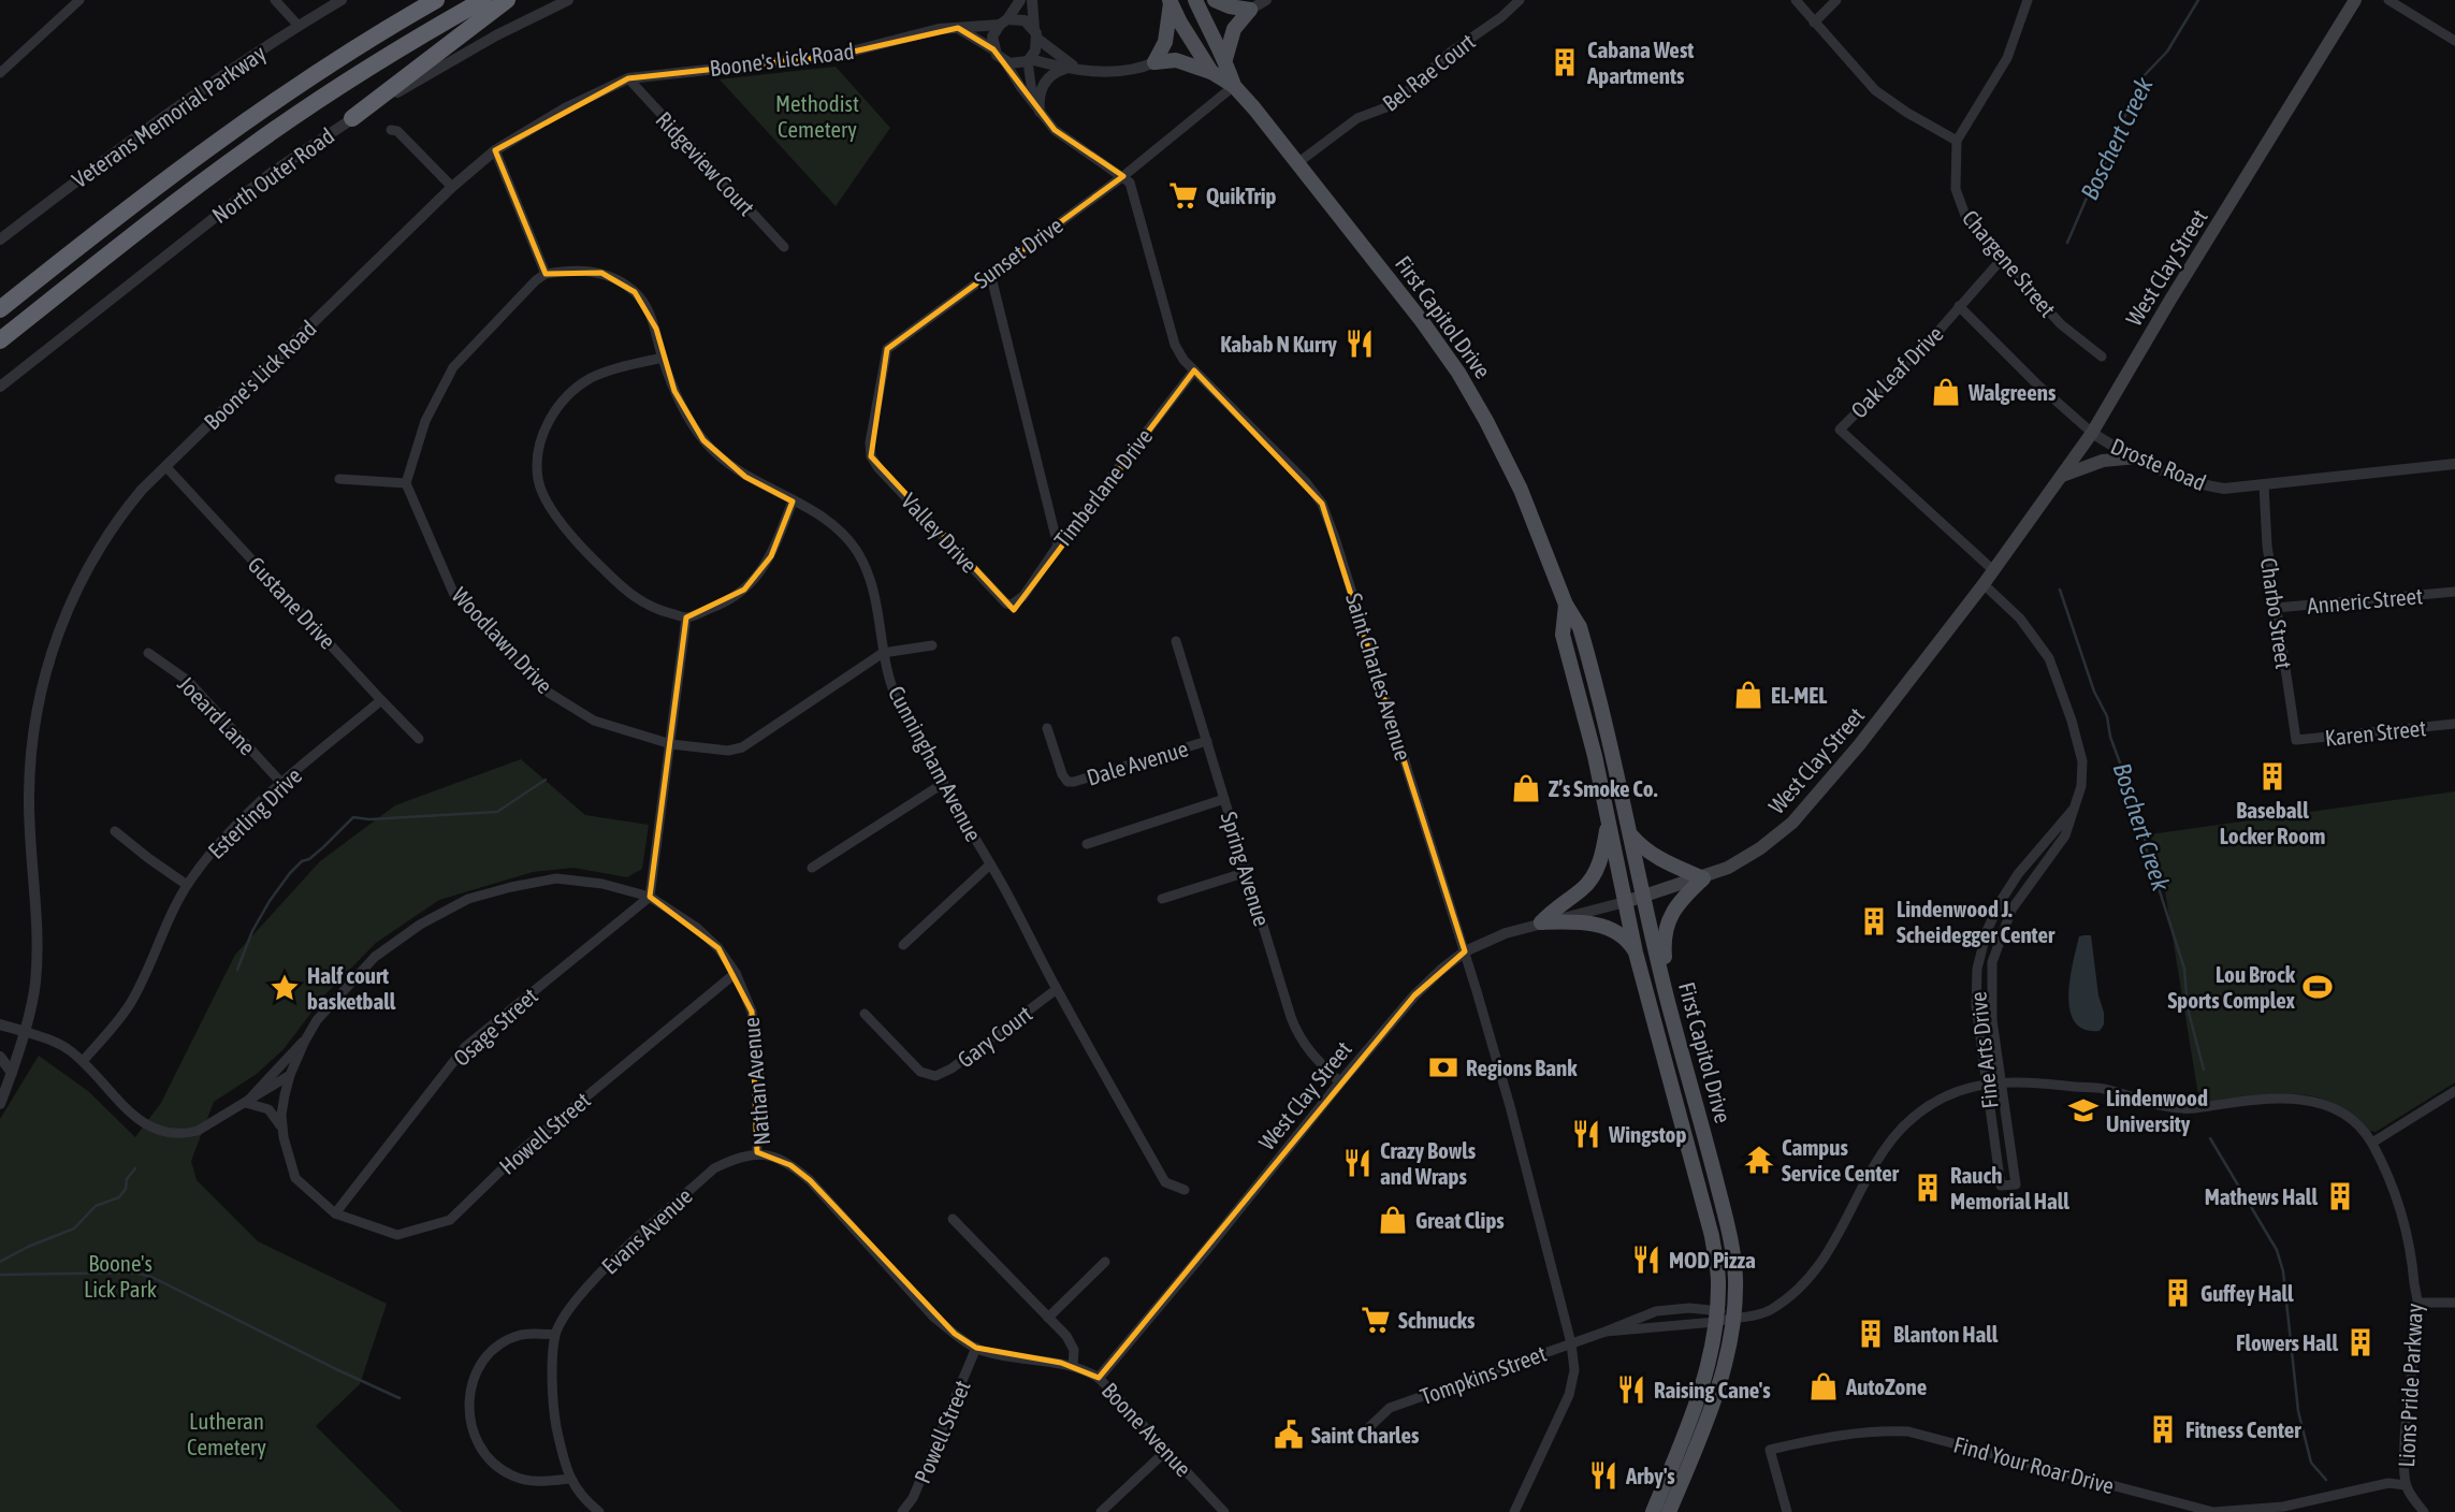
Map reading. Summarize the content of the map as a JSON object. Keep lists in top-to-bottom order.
{
  "streets": {
    "main road": ["West Clay Street", "First Capitol Drive"],
    "street": [
      "Boone's Lick Road",
      "Bel Rae Court",
      "Veterans Memorial Parkway",
      "Ridgeview Court",
      "North Outer Road",
      "Sunset Drive",
      "Chargene Street",
      "Oak Leaf Drive",
      "Droste Road",
      "Timberlane Drive",
      "Valley Drive",
      "Anneric Street",
      "Gustane Drive",
      "Charbo Street",
      "Woodlawn Drive",
      "Saint Charles Avenue",
      "Joeard Lane",
      "Karen Street",
      "Dale Avenue",
      "Cunningham Avenue",
      "Esterling Drive",
      "Spring Avenue",
      "Osage Street",
      "Gary Court",
      "Fine Arts Drive",
      "Nathan Avenue",
      "Howell Street",
      "Evans Avenue",
      "Tompkins Street",
      "Lions Pride Parkway",
      "Boone Avenue",
      "Powell Street",
      "Find Your Roar Drive"
    ]
  },
  "crossings": [
    ["Boone's Lick Road", "Ridgeview Court"],
    ["Boone's Lick Road", "Gustane Drive"],
    ["Boone's Lick Road", "Saint Charles Avenue"],
    ["Bel Rae Court", "First Capitol Drive"],
    ["Sunset Drive", "First Capitol Drive"],
    ["Sunset Drive", "Valley Drive"],
    ["Sunset Drive", "Saint Charles Avenue"],
    ["Chargene Street", "Oak Leaf Drive"],
    ["West Clay Street", "First Capitol Drive"],
    ["West Clay Street", "Oak Leaf Drive"],
    ["West Clay Street", "Droste Road"],
    ["West Clay Street", "Saint Charles Avenue"],
    ["West Clay Street", "Spring Avenue"],
    ["West Clay Street", "Fine Arts Drive"],
    ["West Clay Street", "Boone Avenue"],
    ["First Capitol Drive", "Tompkins Street"],
    ["First Capitol Drive", "Lions Pride Parkway"],
    ["Oak Leaf Drive", "Droste Road"],
    ["Droste Road", "Charbo Street"],
    ["Timberlane Drive", "Valley Drive"],
    ["Timberlane Drive", "Saint Charles Avenue"],
    ["Anneric Street", "Charbo Street"],
    ["Gustane Drive", "Esterling Drive"],
    ["Charbo Street", "Karen Street"],
    ["Woodlawn Drive", "Cunningham Avenue"],
    ["Saint Charles Avenue", "Tompkins Street"],
    ["Joeard Lane", "Esterling Drive"],
    ["Dale Avenue", "Spring Avenue"],
    ["Cunningham Avenue", "Gary Court"],
    ["Osage Street", "Nathan Avenue"],
    ["Osage Street", "Howell Street"],
    ["Fine Arts Drive", "Lions Pride Parkway"],
    ["Nathan Avenue", "Howell Street"],
    ["Nathan Avenue", "Evans Avenue"],
    ["Nathan Avenue", "Boone Avenue"],
    ["Nathan Avenue", "Powell Street"],
    ["Tompkins Street", "Lions Pride Parkway"],
    ["Lions Pride Parkway", "Find Your Roar Drive"]
  ],
  "water": ["Boschert Creek"],
  "parks": ["Methodist Cemetery", "Boone's Lick Park", "Lutheran Cemetery"],
  "places": {
    "building": [
      "Cabana West Apartments",
      "Baseball Locker Room",
      "Lindenwood J. Scheidegger Center",
      "Rauch Memorial Hall",
      "Mathews Hall",
      "Guffey Hall",
      "Blanton Hall",
      "Flowers Hall",
      "Fitness Center"
    ],
    "supermarket": ["QuikTrip", "Schnucks"],
    "restaurant": [
      "Kabab N Kurry",
      "Wingstop",
      "Crazy Bowls and Wraps",
      "MOD Pizza",
      "Raising Cane's",
      "Arby's"
    ],
    "shop": [
      "Walgreens",
      "EL-MEL",
      "Z’s Smoke Co.",
      "Great Clips",
      "AutoZone"
    ],
    "sports": ["Lou Brock Sports Complex"],
    "place": ["Half court basketball"],
    "bank": ["Regions Bank"],
    "school or university": ["Lindenwood University"],
    "temple": ["Campus Service Center"],
    "public building": ["Saint Charles"]
  }
}
